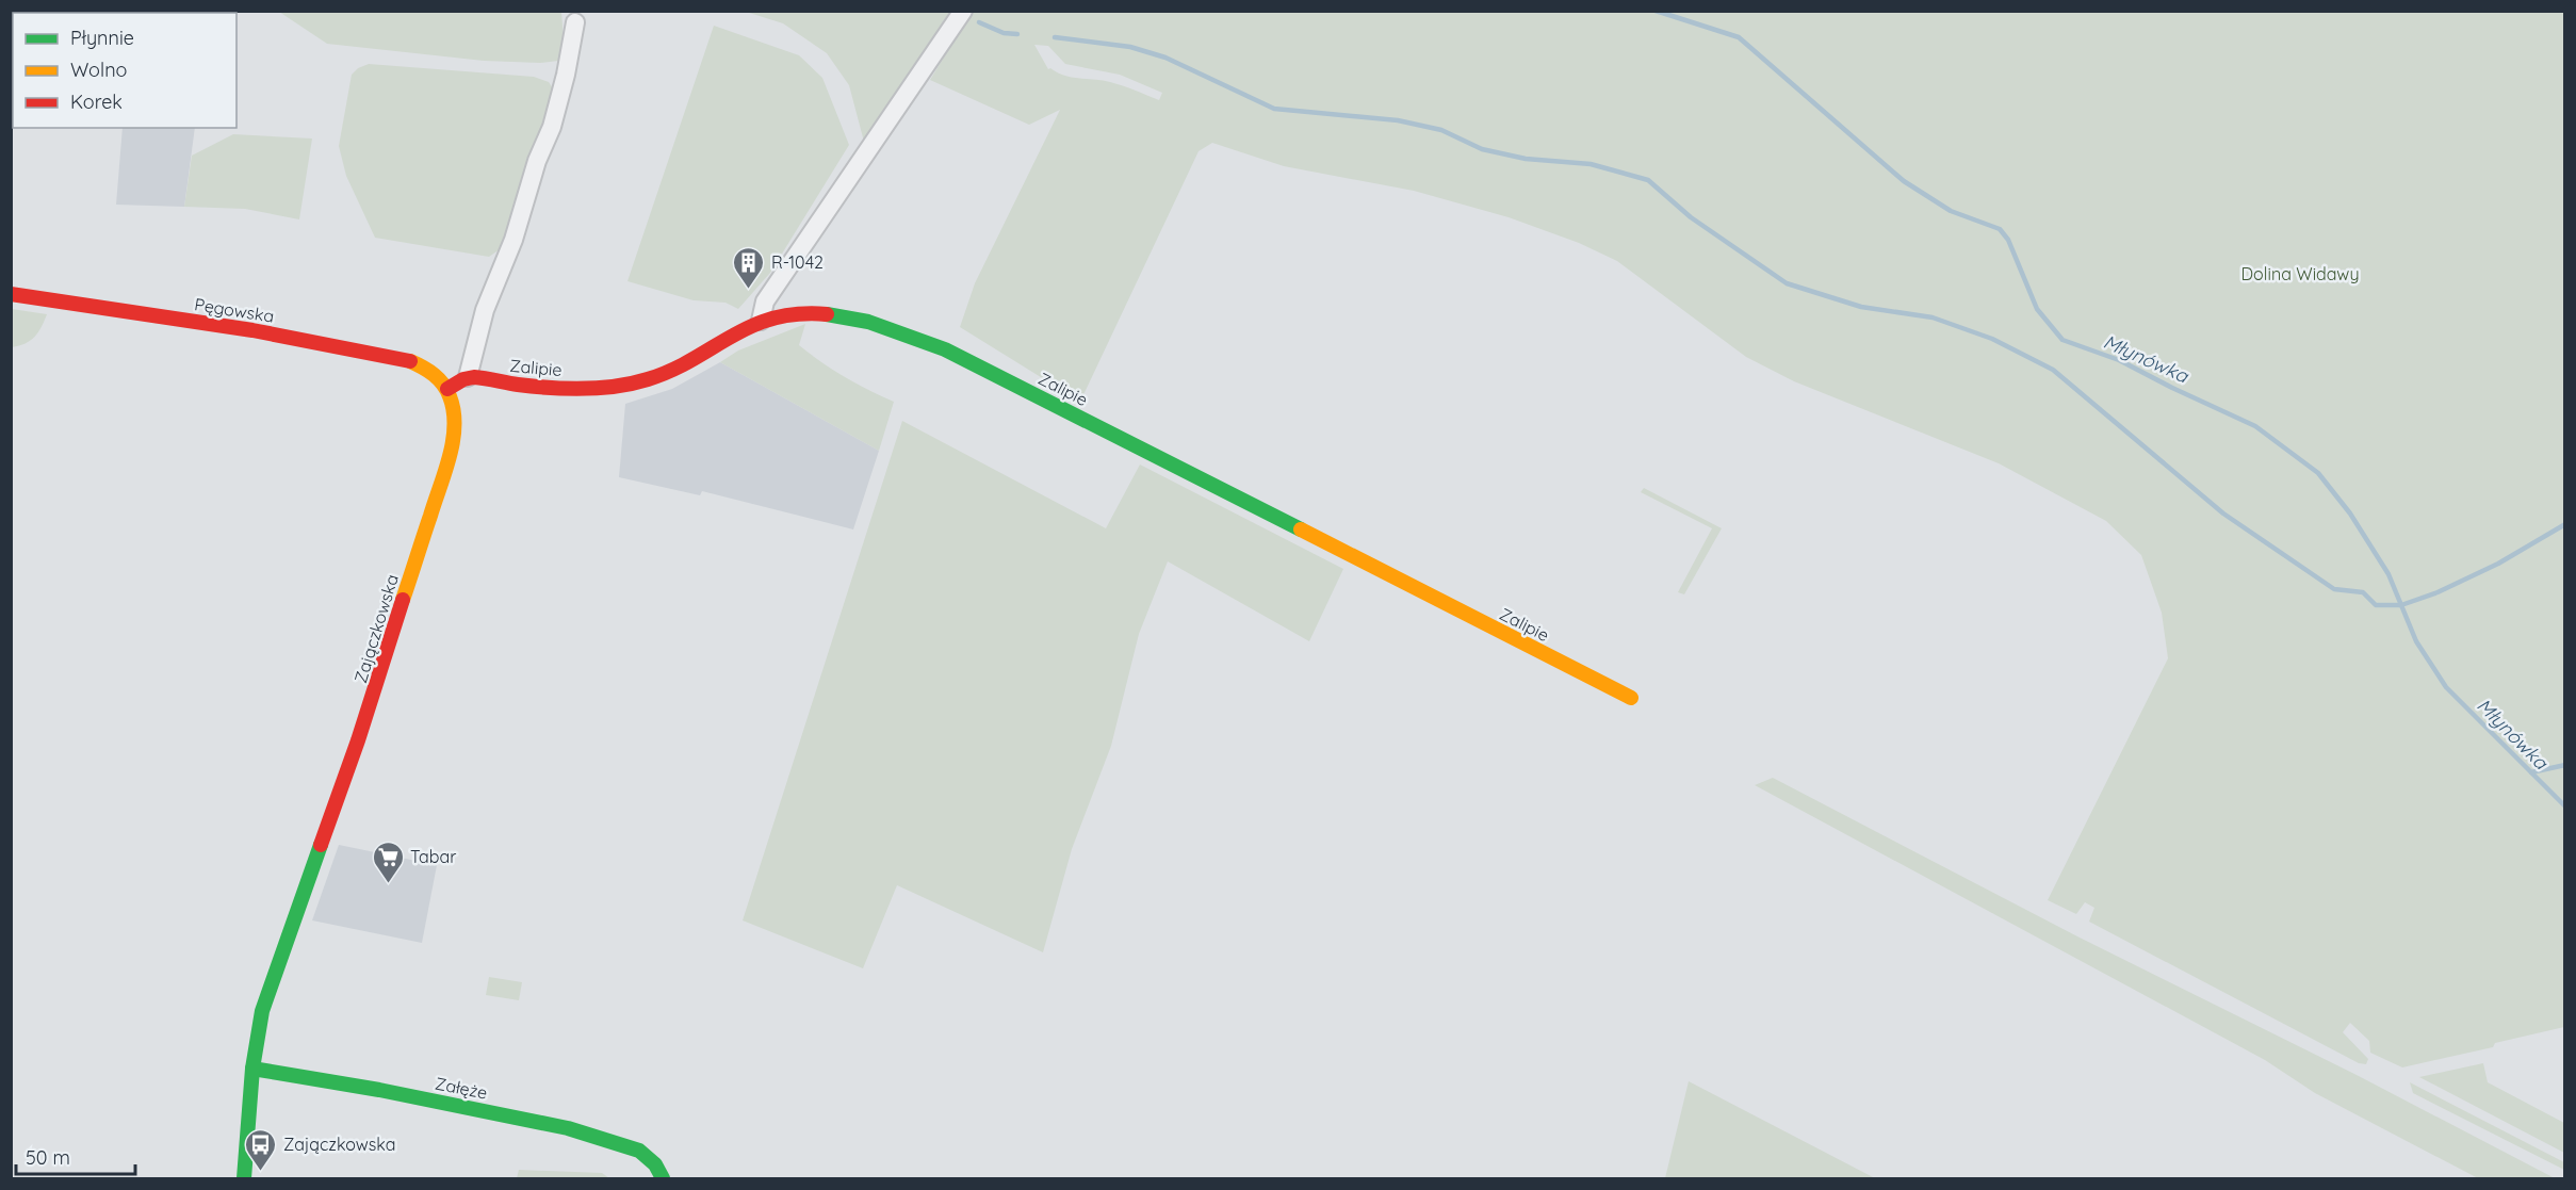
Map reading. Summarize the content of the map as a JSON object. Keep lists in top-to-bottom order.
{
  "streets": {
    "street": [
      "Pęgowska",
      "Zalipie",
      "Zajączkowska",
      "Załęże"
    ]
  },
  "crossings": [
    ["Pęgowska", "Zajączkowska"],
    ["Zajączkowska", "Załęże"]
  ],
  "water": ["Młynówka"],
  "parks": ["Dolina Widawy"],
  "places": {
    "building": ["R-1042"],
    "supermarket": ["Tabar"],
    "bus stop": ["Zajączkowska"]
  },
  "legend": ["Płynnie", "Wolno", "Korek"],
  "scale_bar": "50 m"
}
